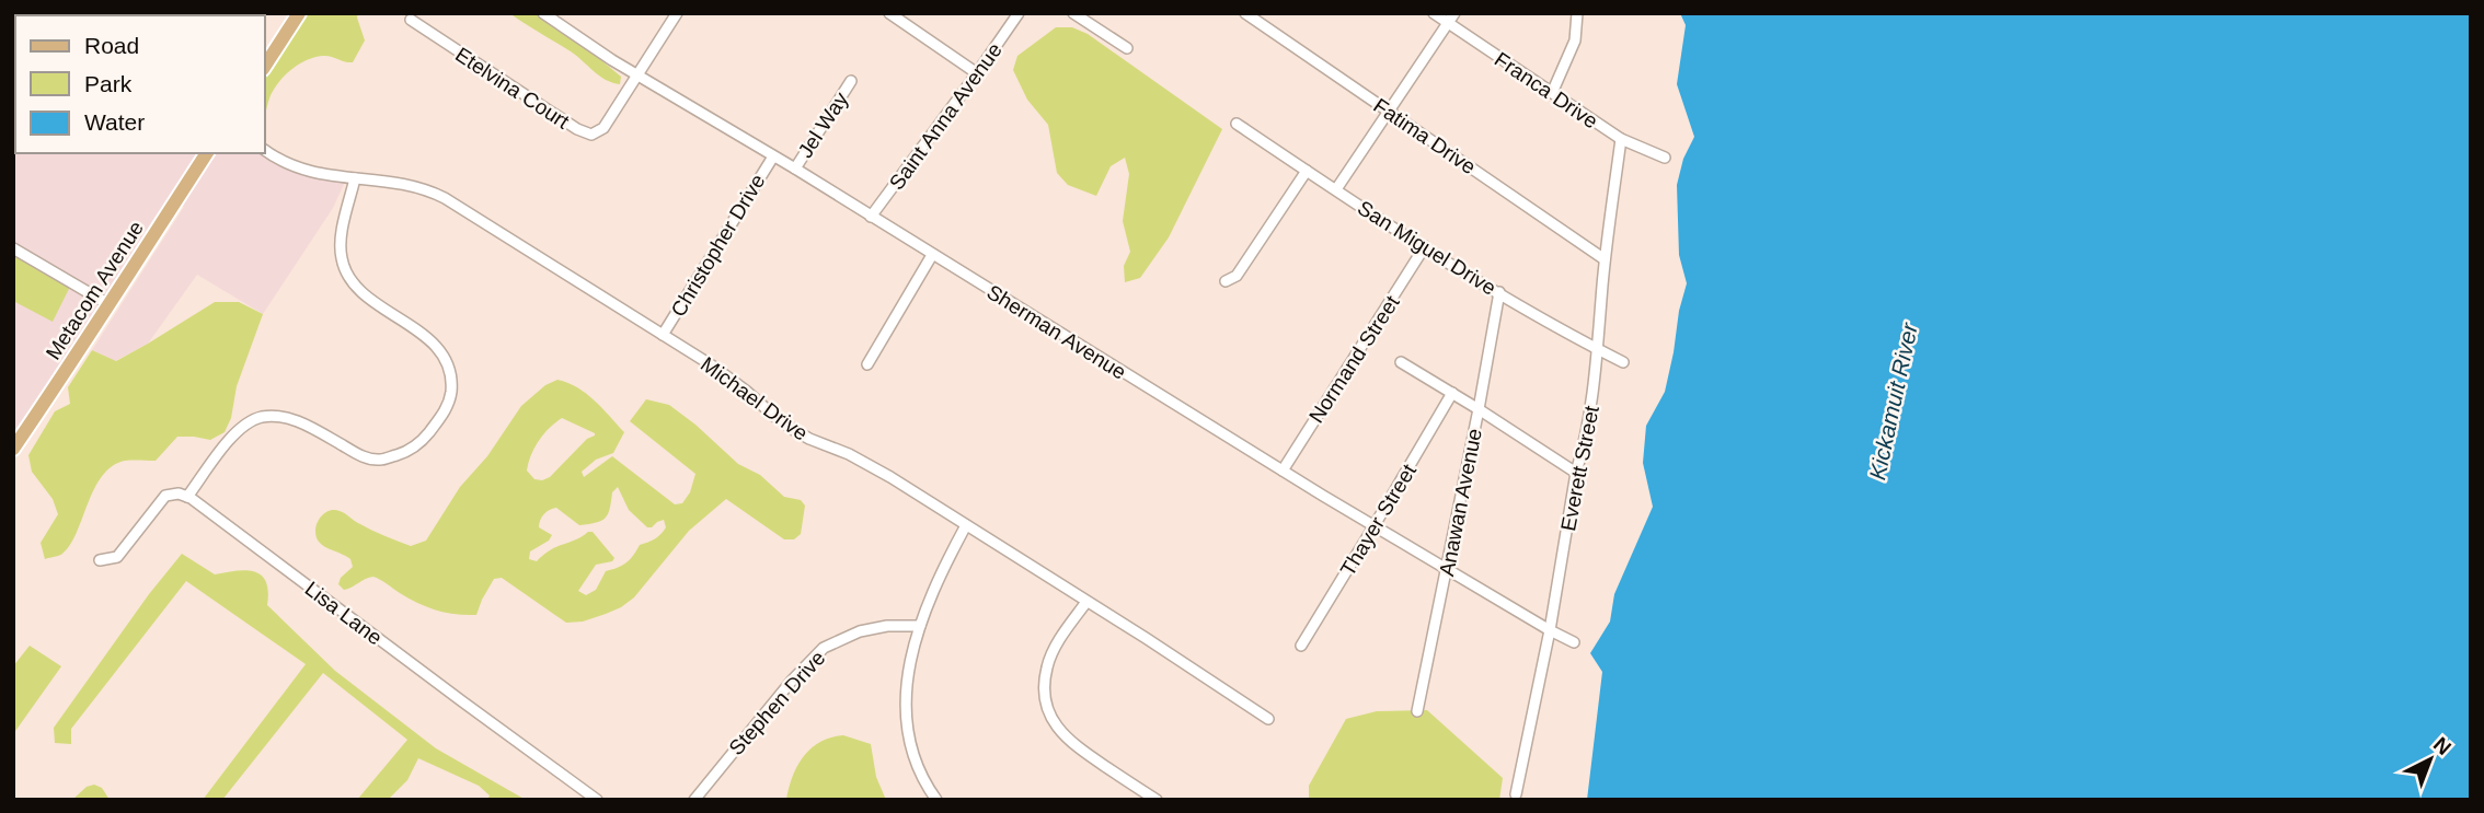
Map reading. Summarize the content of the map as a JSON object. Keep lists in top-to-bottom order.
{
  "streets": {
    "main road": ["Metacom Avenue"],
    "street": [
      "Etelvina Court",
      "Franca Drive",
      "Saint Anna Avenue",
      "Jel Way",
      "Fatima Drive",
      "Christopher Drive",
      "San Miguel Drive",
      "Sherman Avenue",
      "Normand Street",
      "Michael Drive",
      "Everett Street",
      "Anawan Avenue",
      "Thayer Street",
      "Lisa Lane",
      "Stephen Drive"
    ]
  },
  "crossings": [
    ["Etelvina Court", "Sherman Avenue"],
    ["Franca Drive", "Everett Street"],
    ["Saint Anna Avenue", "Sherman Avenue"],
    ["Jel Way", "Sherman Avenue"],
    ["Fatima Drive", "Everett Street"],
    ["Christopher Drive", "Sherman Avenue"],
    ["Christopher Drive", "Michael Drive"],
    ["San Miguel Drive", "Normand Street"],
    ["San Miguel Drive", "Everett Street"],
    ["San Miguel Drive", "Anawan Avenue"],
    ["Sherman Avenue", "Normand Street"],
    ["Sherman Avenue", "Everett Street"],
    ["Sherman Avenue", "Anawan Avenue"],
    ["Sherman Avenue", "Thayer Street"]
  ],
  "water": ["Kickamuit River"],
  "legend": ["Road", "Park", "Water"],
  "north": "top right"
}
